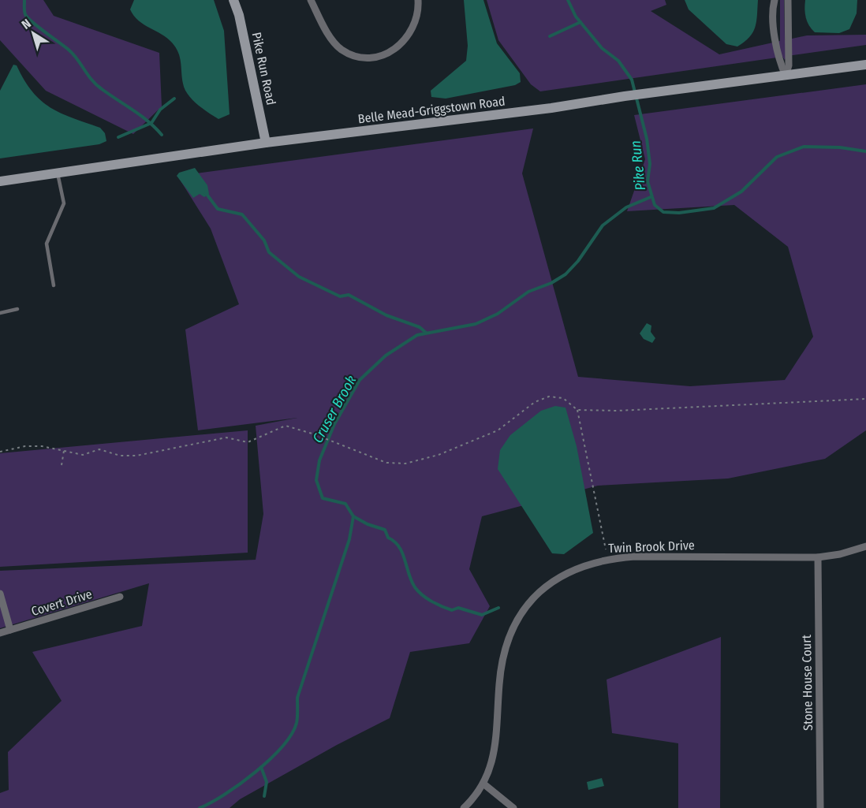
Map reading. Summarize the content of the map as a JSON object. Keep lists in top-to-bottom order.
{
  "streets": {
    "street": [
      "Pike Run Road",
      "Belle Mead-Griggstown Road",
      "Twin Brook Drive",
      "Covert Drive",
      "Stone House Court"
    ]
  },
  "crossings": [
    ["Pike Run Road", "Belle Mead-Griggstown Road"],
    ["Twin Brook Drive", "Stone House Court"]
  ],
  "water": ["Pike Run", "Cruser Brook"],
  "north": "top left"
}
